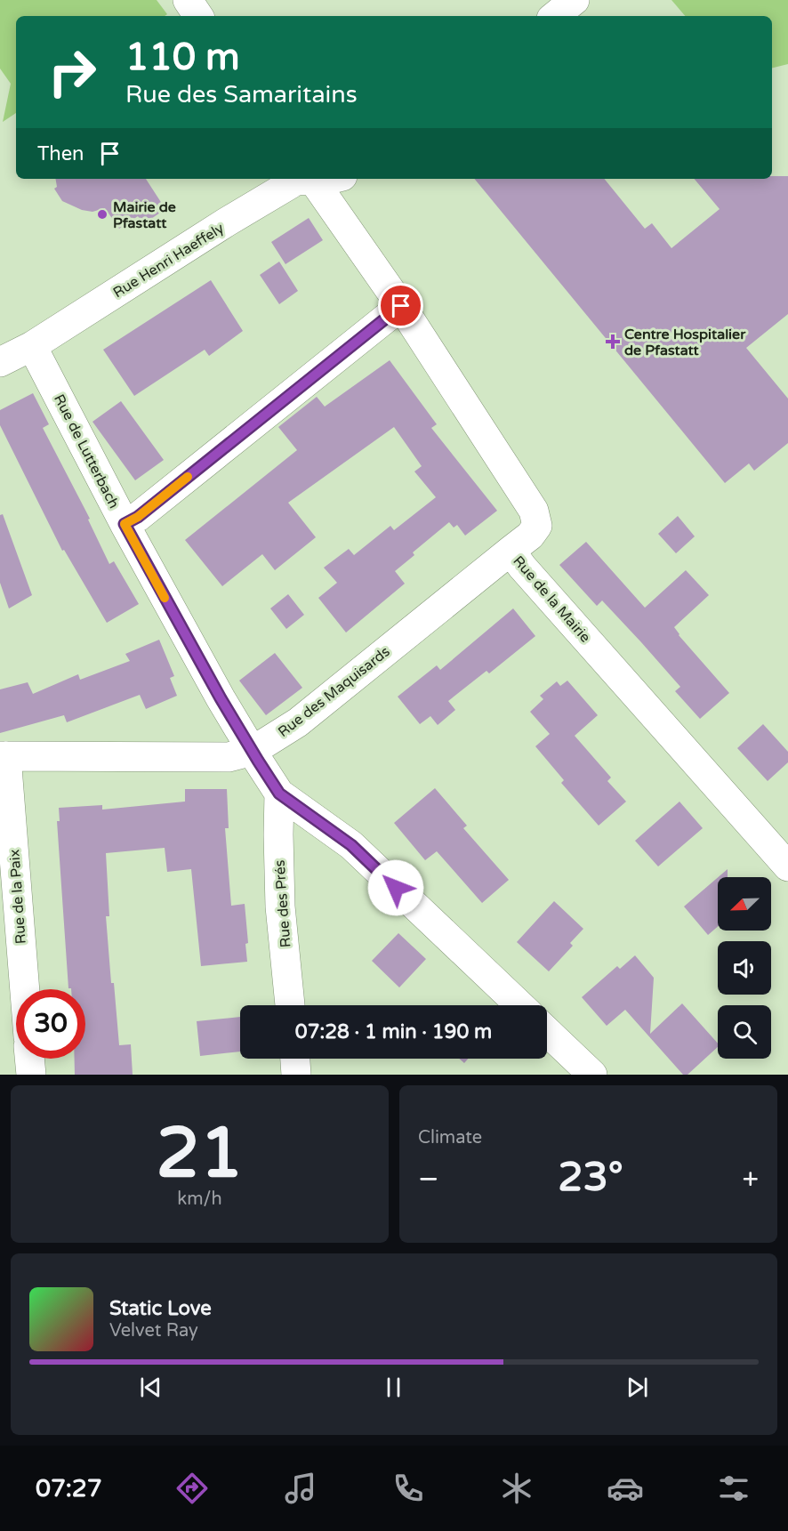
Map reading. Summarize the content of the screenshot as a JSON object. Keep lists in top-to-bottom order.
{
  "streets": {
    "street": [
      "Rue Henri Haeffely",
      "Rue de Lutterbach",
      "Rue de la Mairie",
      "Rue des Maquisards",
      "Rue de la Paix",
      "Rue des Prés"
    ]
  },
  "crossings": [
    ["Rue Henri Haeffely", "Rue de Lutterbach"],
    ["Rue de Lutterbach", "Rue des Maquisards"],
    ["Rue de Lutterbach", "Rue des Prés"],
    ["Rue de la Mairie", "Rue des Maquisards"],
    ["Rue des Maquisards", "Rue de la Paix"]
  ],
  "places": {
    "other": ["Mairie de Pfastatt"],
    "health": ["Centre Hospitalier de Pfastatt"]
  },
  "north": "bottom left",
  "page": {
    "turn": ["110 m", "Rue des Samaritains"],
    "then": "Then",
    "limit": "30",
    "trip": "07:28 · 1 min · 190 m",
    "tile": [
      ["21", "km/h"],
      "Climate"
    ],
    "heat": ["−", "23°", "+"],
    "song": ["Static Love", "Velvet Ray"],
    "tabs": "07:27"
  }
}
